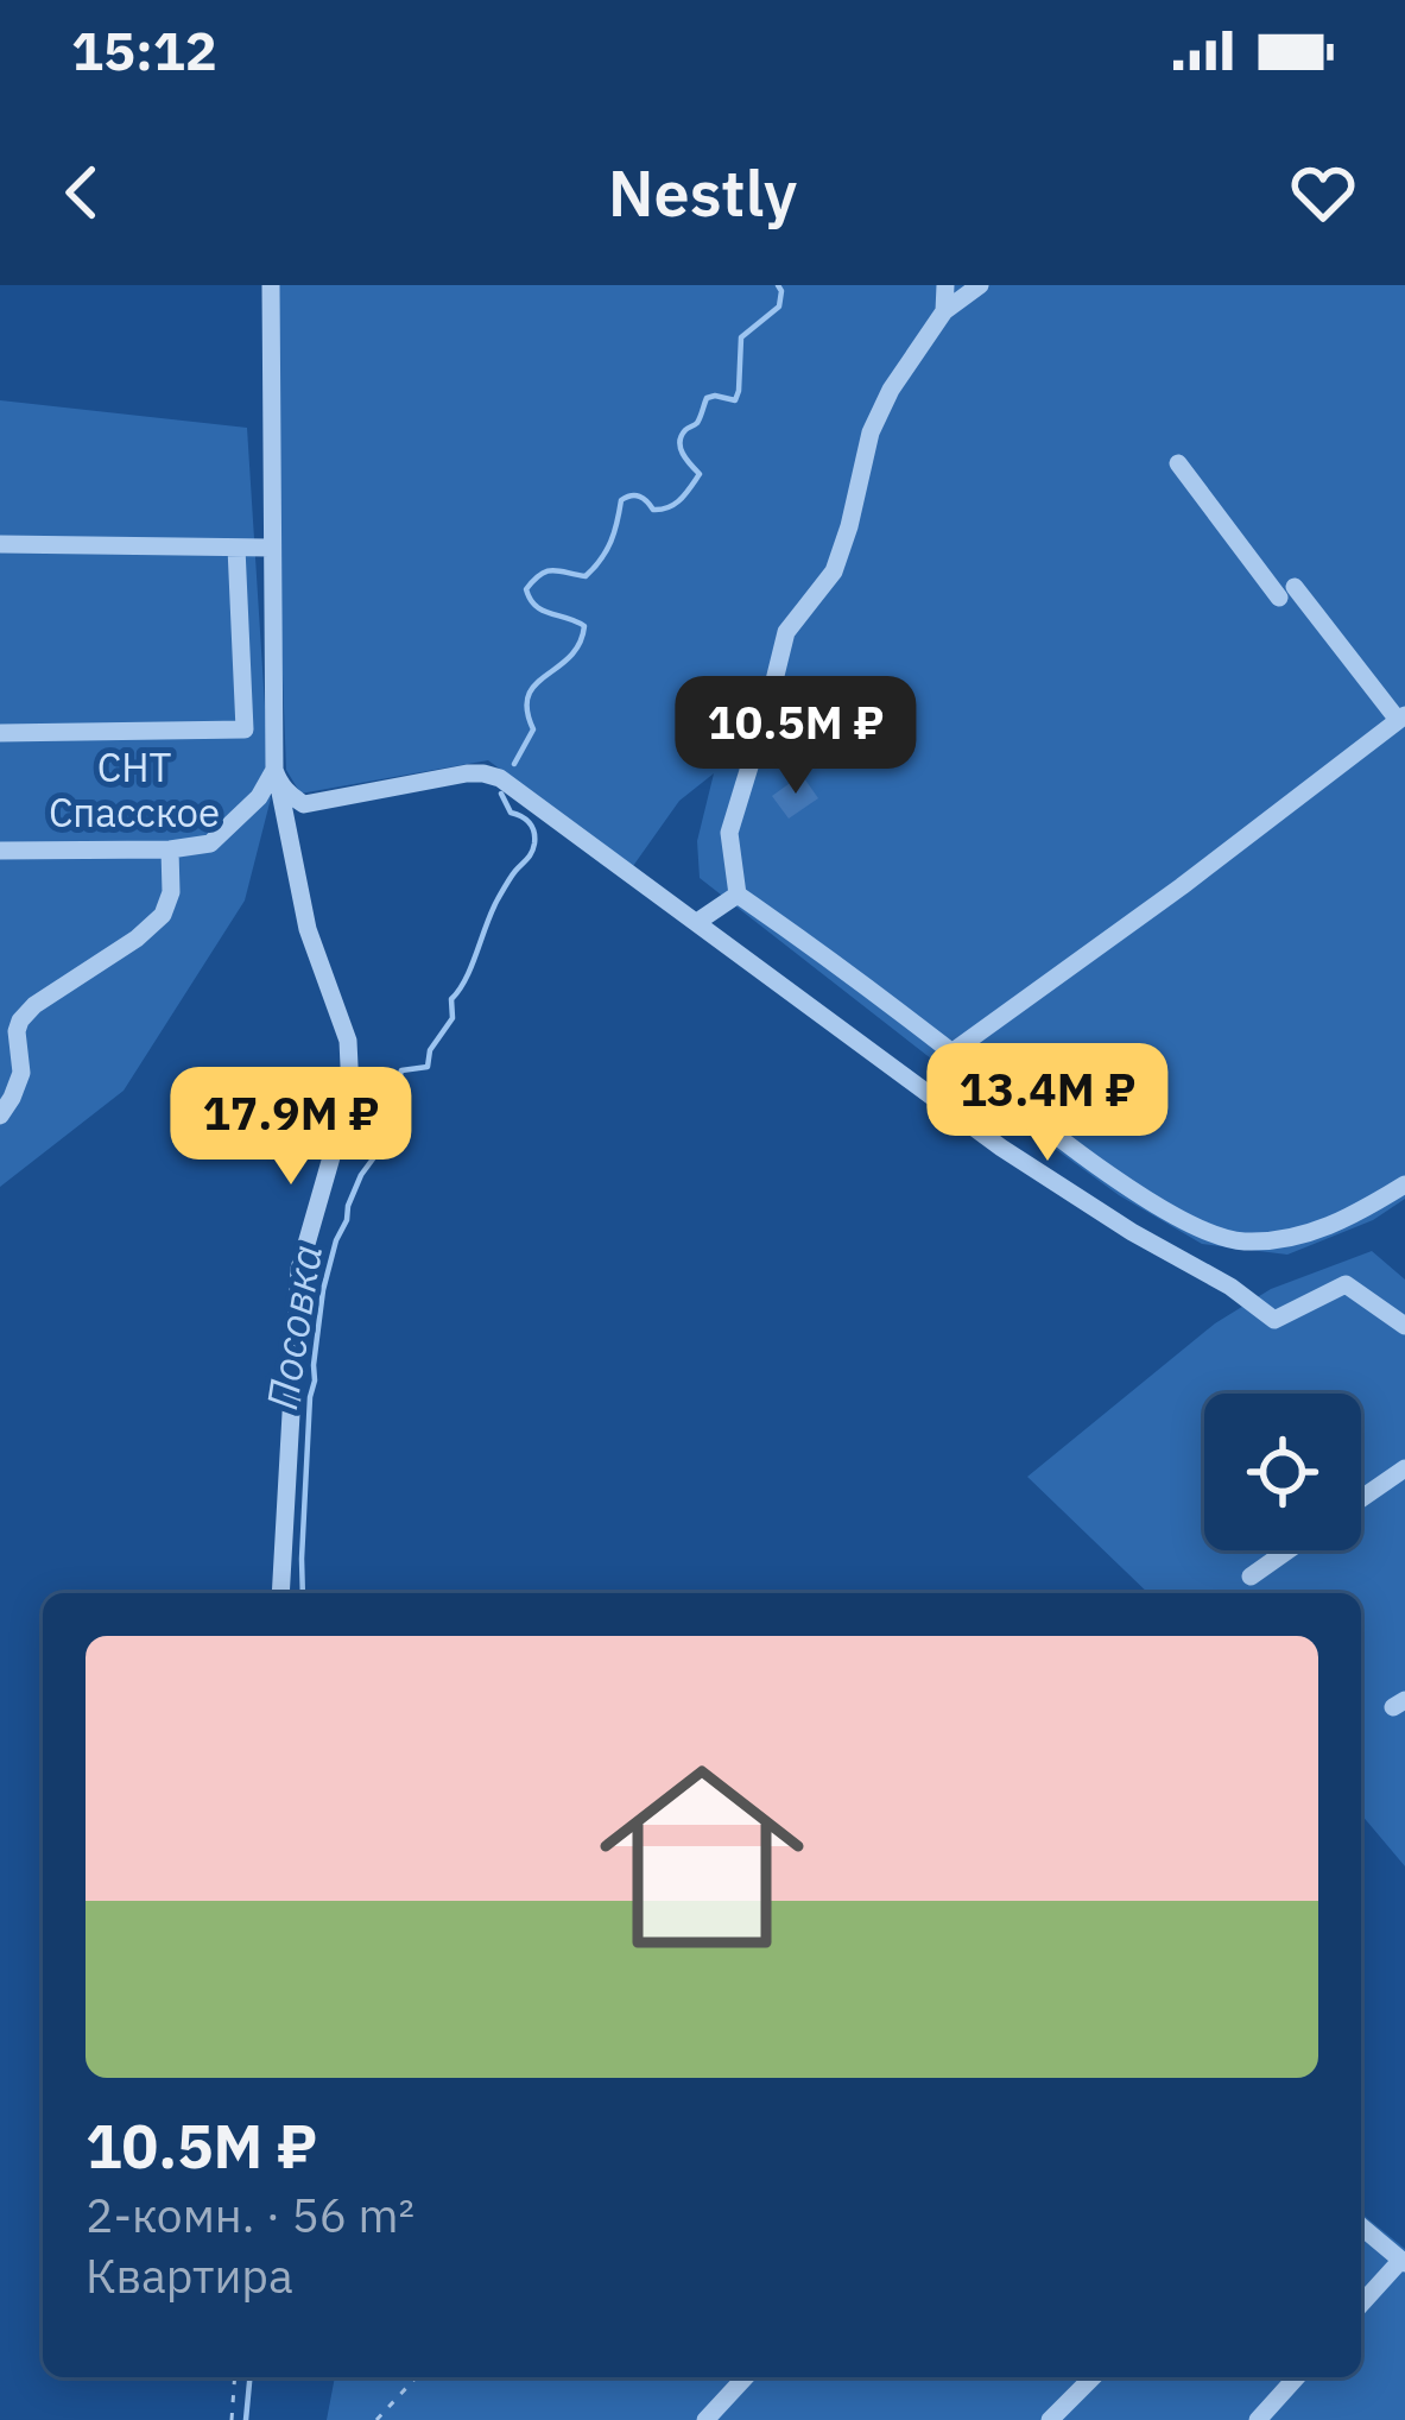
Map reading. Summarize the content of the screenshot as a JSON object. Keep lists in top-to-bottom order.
{
  "water": ["Посовка"],
  "parks": ["СНТ Спасское"],
  "page": {
    "status": "15:12",
    "header": "Nestly",
    "price": ["10.5M ₽", "13.4M ₽", "17.9M ₽"],
    "list": [
      {
        "name": "10.5M ₽",
        "note": "2-комн. · 56 m² · Квартира"
      }
    ]
  }
}
